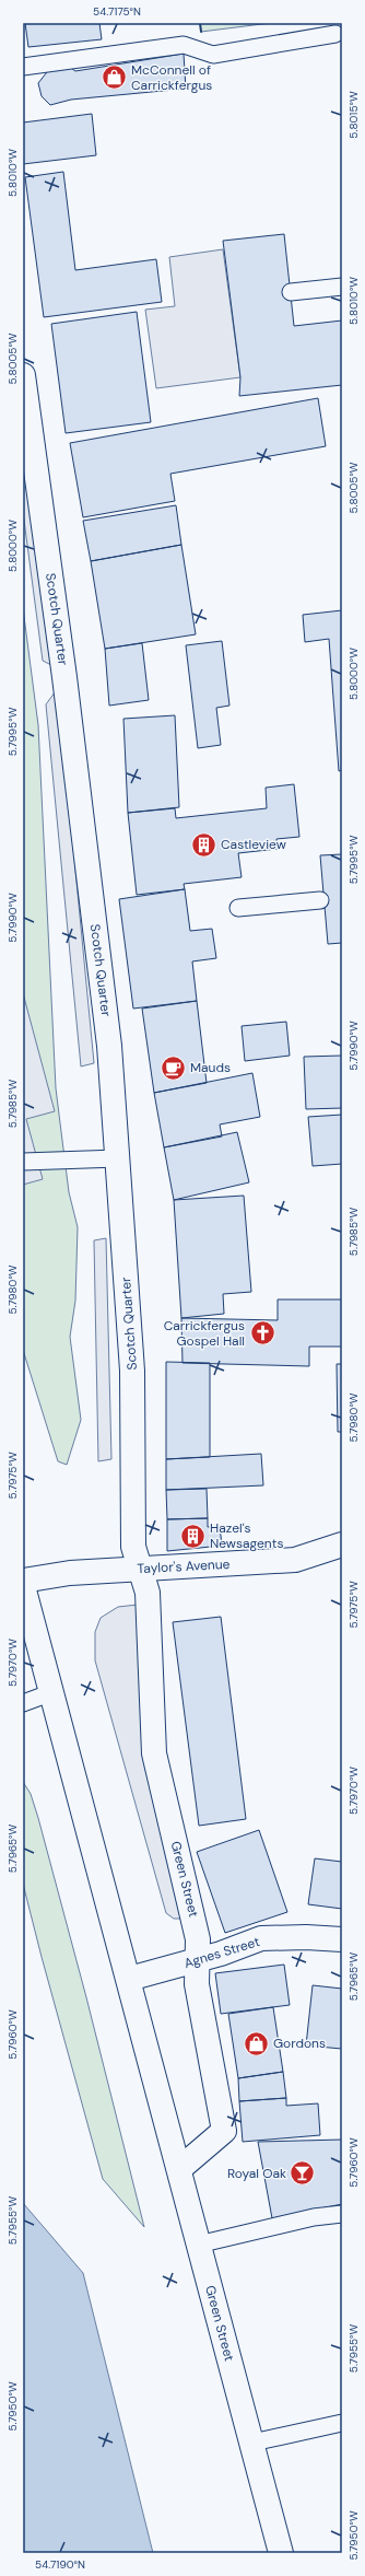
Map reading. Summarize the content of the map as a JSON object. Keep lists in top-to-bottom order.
{
  "streets": {
    "street": [
      "Scotch Quarter",
      "Taylor's Avenue",
      "Green Street",
      "Agnes Street"
    ]
  },
  "crossings": [
    ["Scotch Quarter", "Taylor's Avenue"],
    ["Scotch Quarter", "Green Street"],
    ["Taylor's Avenue", "Green Street"],
    ["Green Street", "Agnes Street"]
  ],
  "places": {
    "shop": ["McConnell of Carrickfergus", "Gordons"],
    "building": ["Castleview", "Hazel's Newsagents"],
    "cafe": ["Mauds"],
    "church": ["Carrickfergus Gospel Hall"],
    "bar": ["Royal Oak"]
  },
  "coordinates": [
    "54.7175°N",
    "5.8015°W",
    "5.8010°W",
    "5.8005°W",
    "5.8000°W",
    "5.7995°W",
    "5.7990°W",
    "5.7985°W",
    "5.7980°W",
    "5.7975°W",
    "5.7970°W",
    "5.7965°W",
    "5.7960°W",
    "5.7955°W",
    "5.7950°W",
    "54.7190°N"
  ]
}
